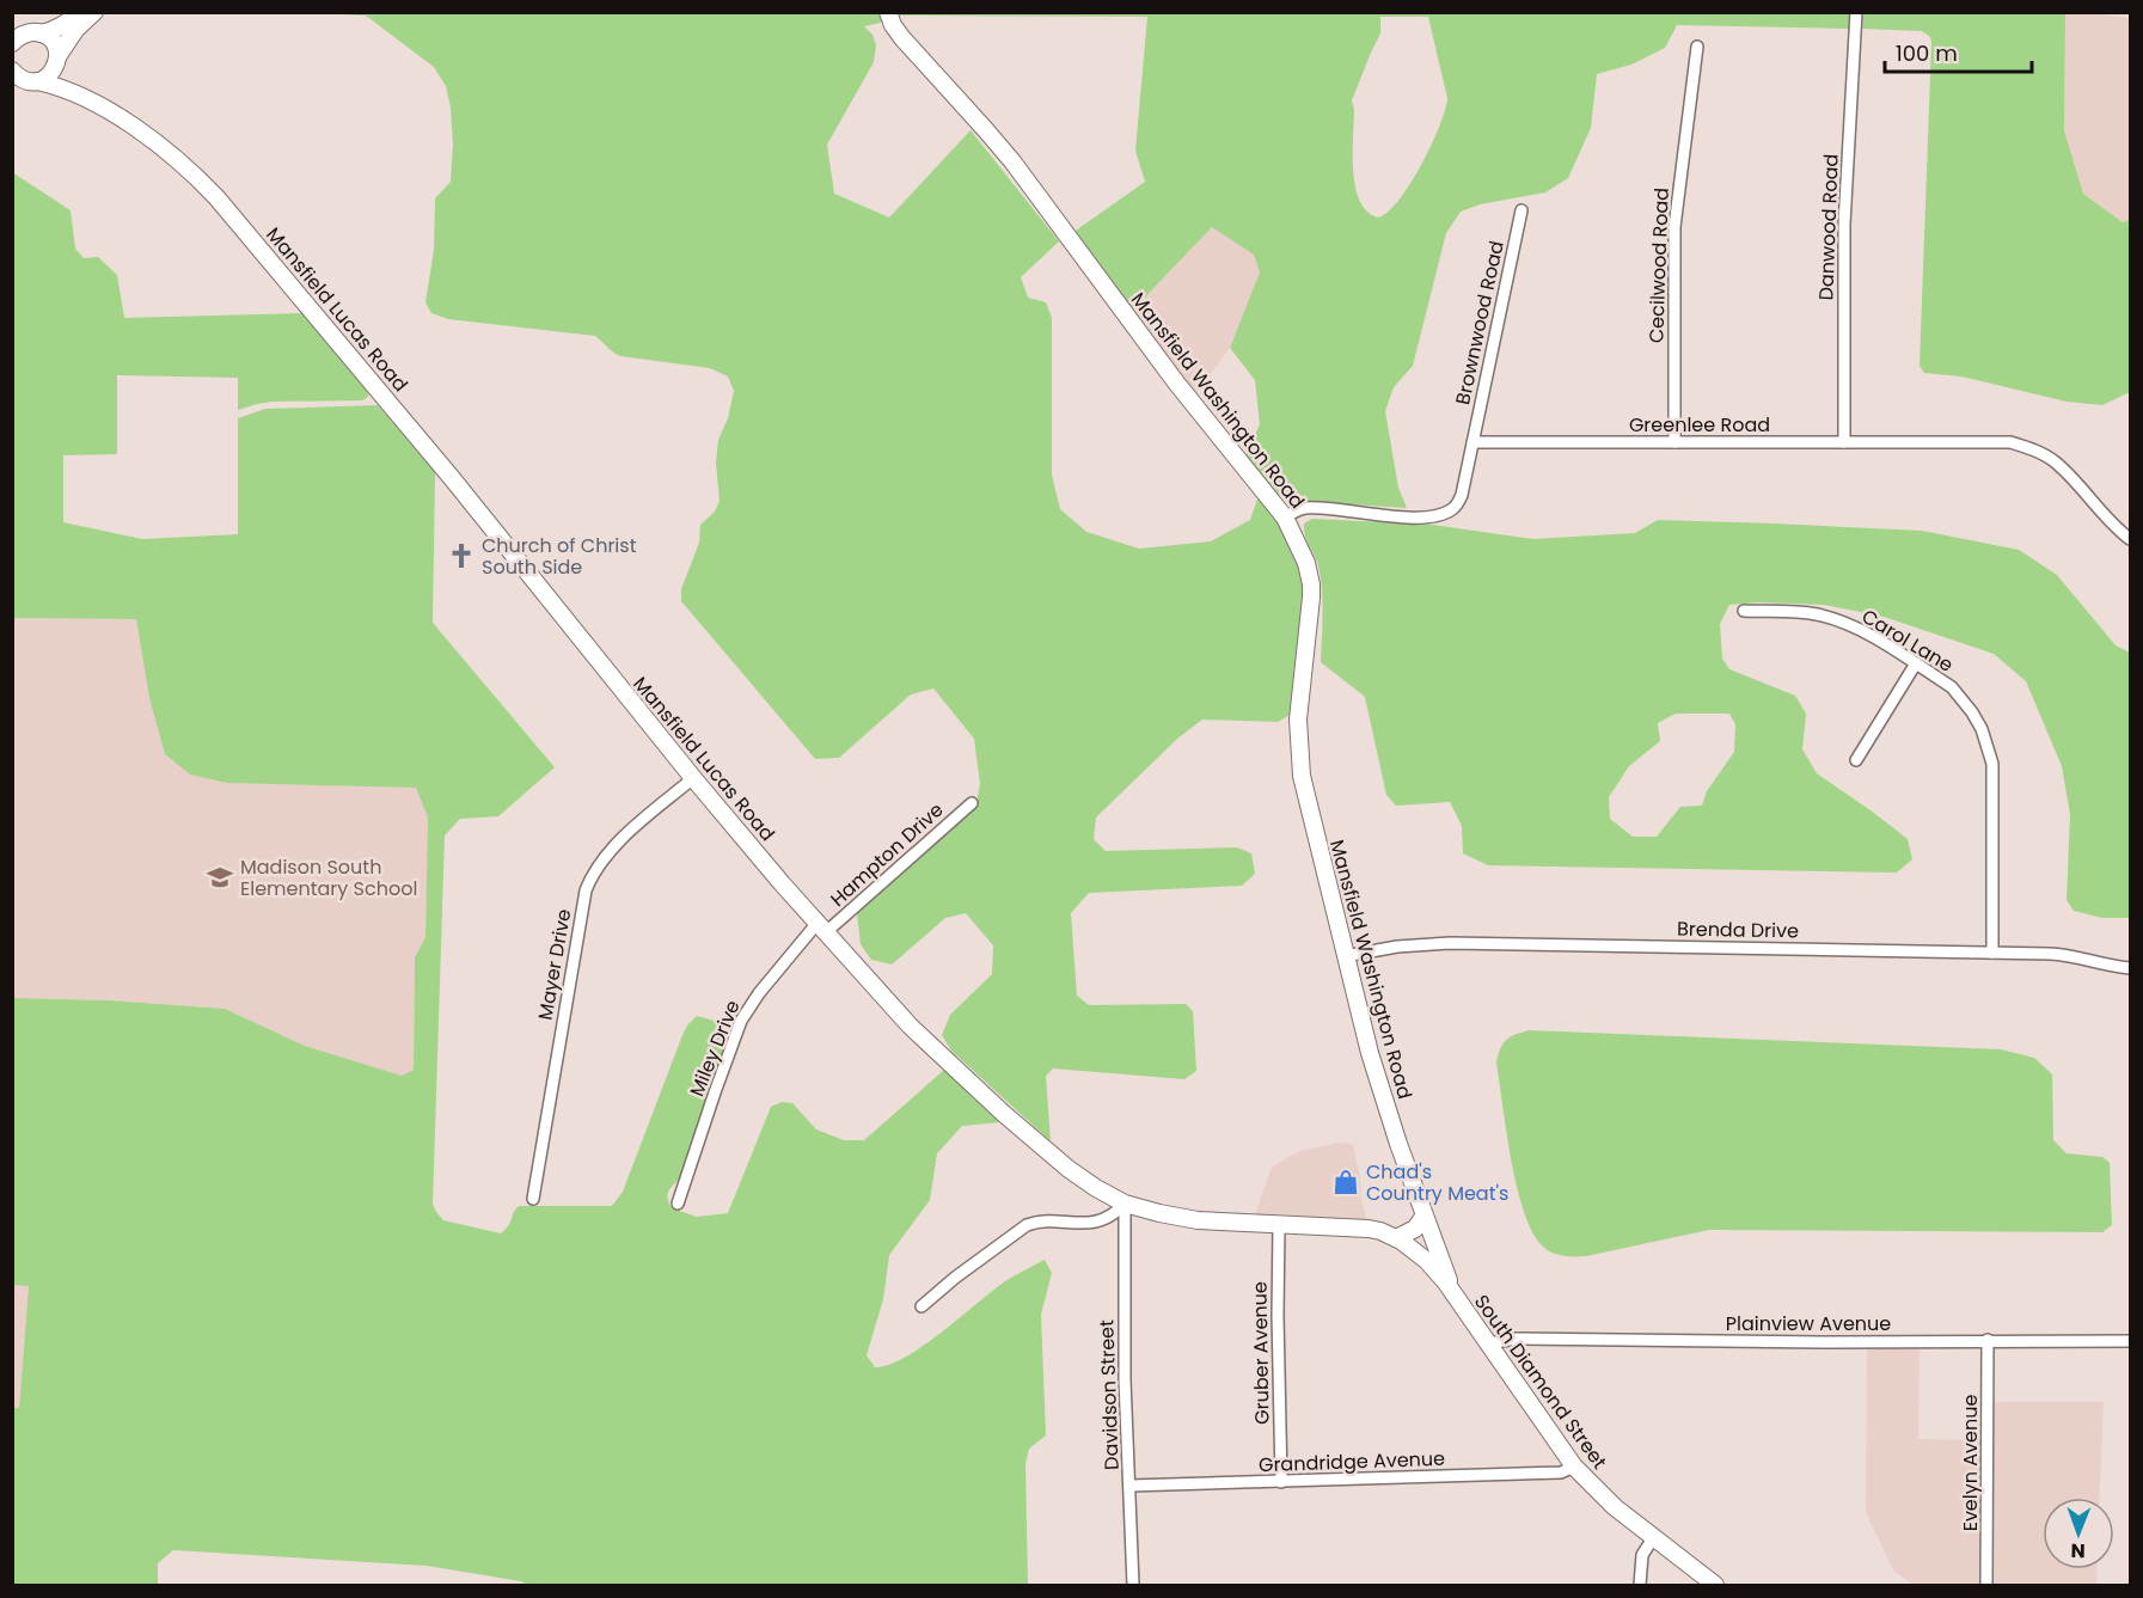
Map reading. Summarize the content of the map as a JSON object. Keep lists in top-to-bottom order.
{
  "streets": {
    "street": [
      "Danwood Road",
      "Cecilwood Road",
      "Mansfield Lucas Road",
      "Brownwood Road",
      "Mansfield Washington Road",
      "Greenlee Road",
      "Carol Lane",
      "Hampton Drive",
      "Brenda Drive",
      "Mayer Drive",
      "Miley Drive",
      "Plainview Avenue",
      "Gruber Avenue",
      "South Diamond Street",
      "Davidson Street",
      "Grandridge Avenue",
      "Evelyn Avenue"
    ]
  },
  "crossings": [
    ["Danwood Road", "Greenlee Road"],
    ["Cecilwood Road", "Greenlee Road"],
    ["Mansfield Lucas Road", "Hampton Drive"],
    ["Mansfield Lucas Road", "Mayer Drive"],
    ["Mansfield Lucas Road", "Miley Drive"],
    ["Mansfield Lucas Road", "Gruber Avenue"],
    ["Mansfield Lucas Road", "South Diamond Street"],
    ["Mansfield Lucas Road", "Davidson Street"],
    ["Brownwood Road", "Greenlee Road"],
    ["Mansfield Washington Road", "Brenda Drive"],
    ["Mansfield Washington Road", "South Diamond Street"],
    ["Carol Lane", "Brenda Drive"],
    ["Hampton Drive", "Miley Drive"],
    ["Plainview Avenue", "South Diamond Street"],
    ["Plainview Avenue", "Evelyn Avenue"],
    ["Gruber Avenue", "Grandridge Avenue"],
    ["South Diamond Street", "Grandridge Avenue"],
    ["Davidson Street", "Grandridge Avenue"]
  ],
  "places": {
    "church": ["Church of Christ South Side"],
    "school or university": ["Madison South Elementary School"],
    "shop": ["Chad's Country Meat's"]
  },
  "scale_bar": "100 m",
  "north": "bottom"
}
